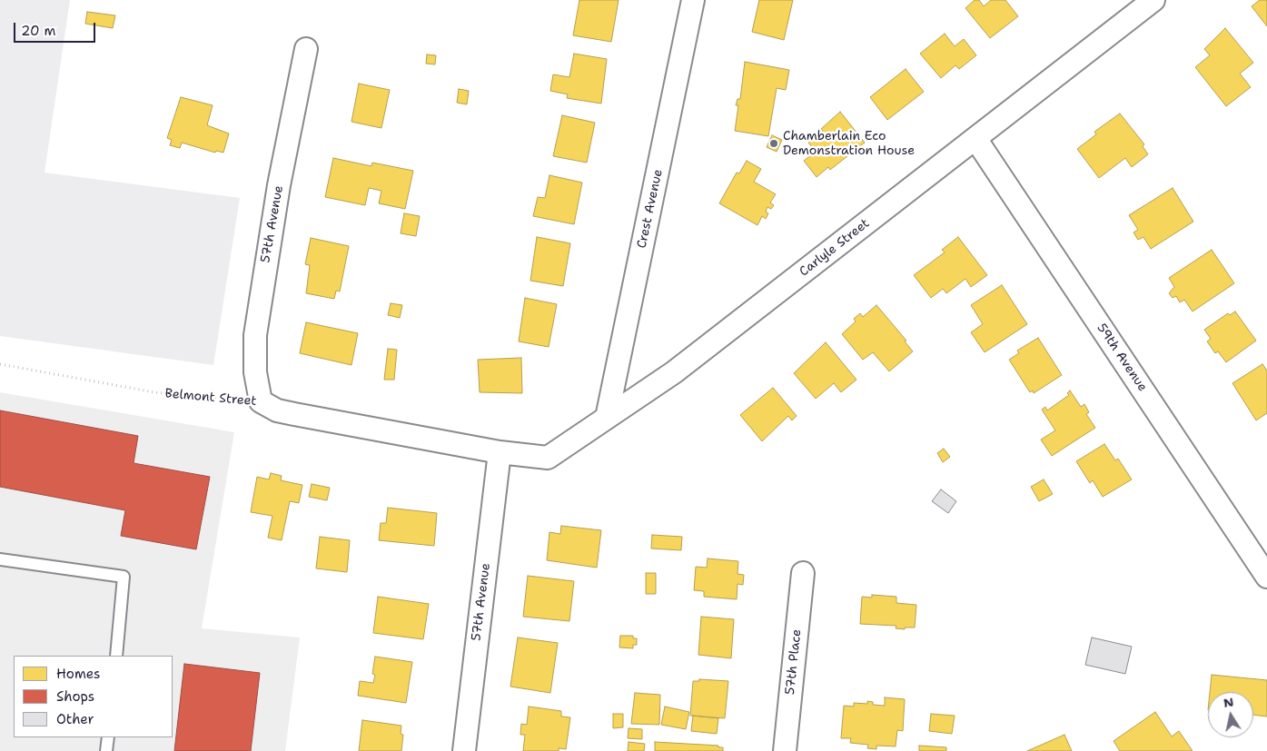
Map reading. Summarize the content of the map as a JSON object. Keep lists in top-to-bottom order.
{
  "streets": {
    "street": [
      "Crest Avenue",
      "57th Avenue",
      "Carlyle Street",
      "59th Avenue",
      "Belmont Street",
      "57th Place"
    ]
  },
  "crossings": [
    ["Crest Avenue", "Carlyle Street"],
    ["57th Avenue", "Carlyle Street"],
    ["57th Avenue", "Belmont Street"],
    ["Carlyle Street", "59th Avenue"],
    ["Carlyle Street", "Belmont Street"]
  ],
  "places": ["Chamberlain Eco Demonstration House"],
  "legend": ["Homes", "Shops", "Other"],
  "scale_bar": "20 m",
  "north": "top"
}
